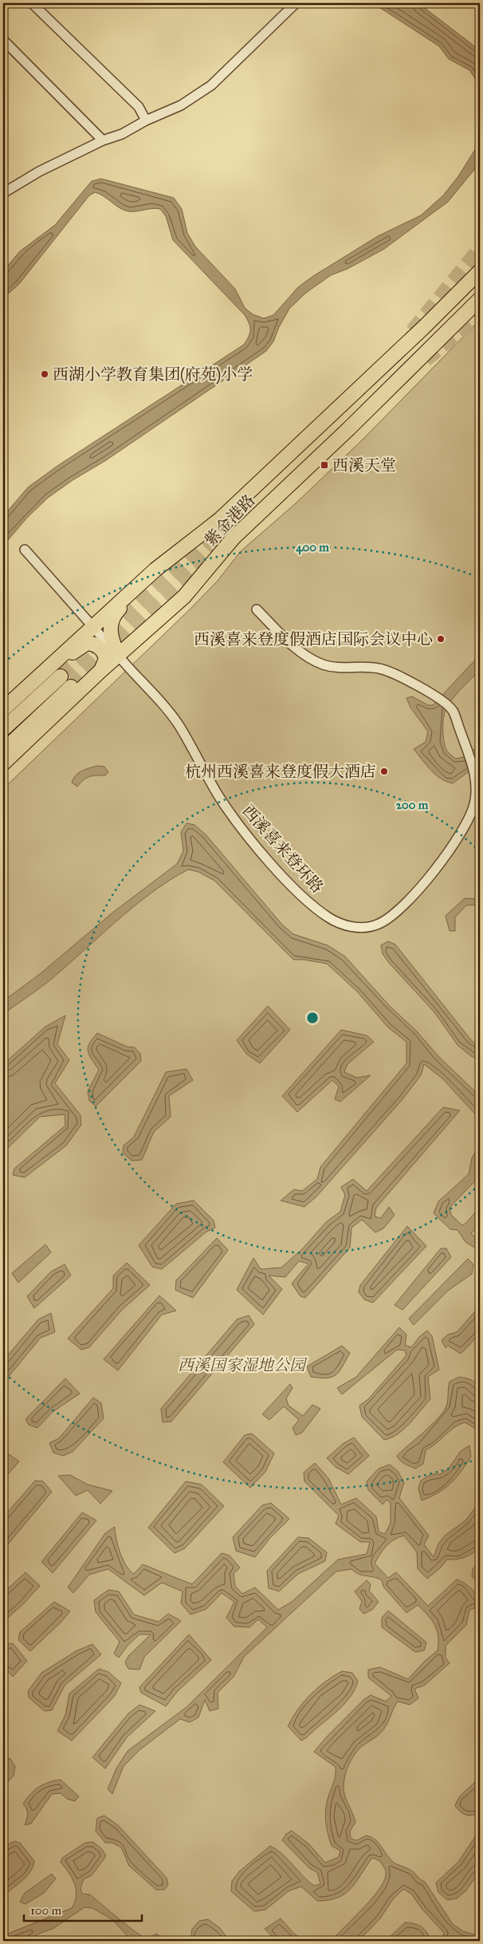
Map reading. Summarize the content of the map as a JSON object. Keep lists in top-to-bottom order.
{
  "streets": {
    "main road": ["紫金港路"],
    "street": ["西溪喜来登环路"]
  },
  "crossings": [
    ["紫金港路", "西溪喜来登环路"]
  ],
  "parks": ["西溪国家湿地公园"],
  "places": {
    "other": ["西湖小学教育集团(府苑)小学", "西溪喜来登度假酒店国际会议中心", "杭州西溪喜来登度假大酒店"],
    "transit": ["西溪天堂"]
  },
  "scale_bar": "100 m",
  "rings": ["400 m", "200 m"]
}
